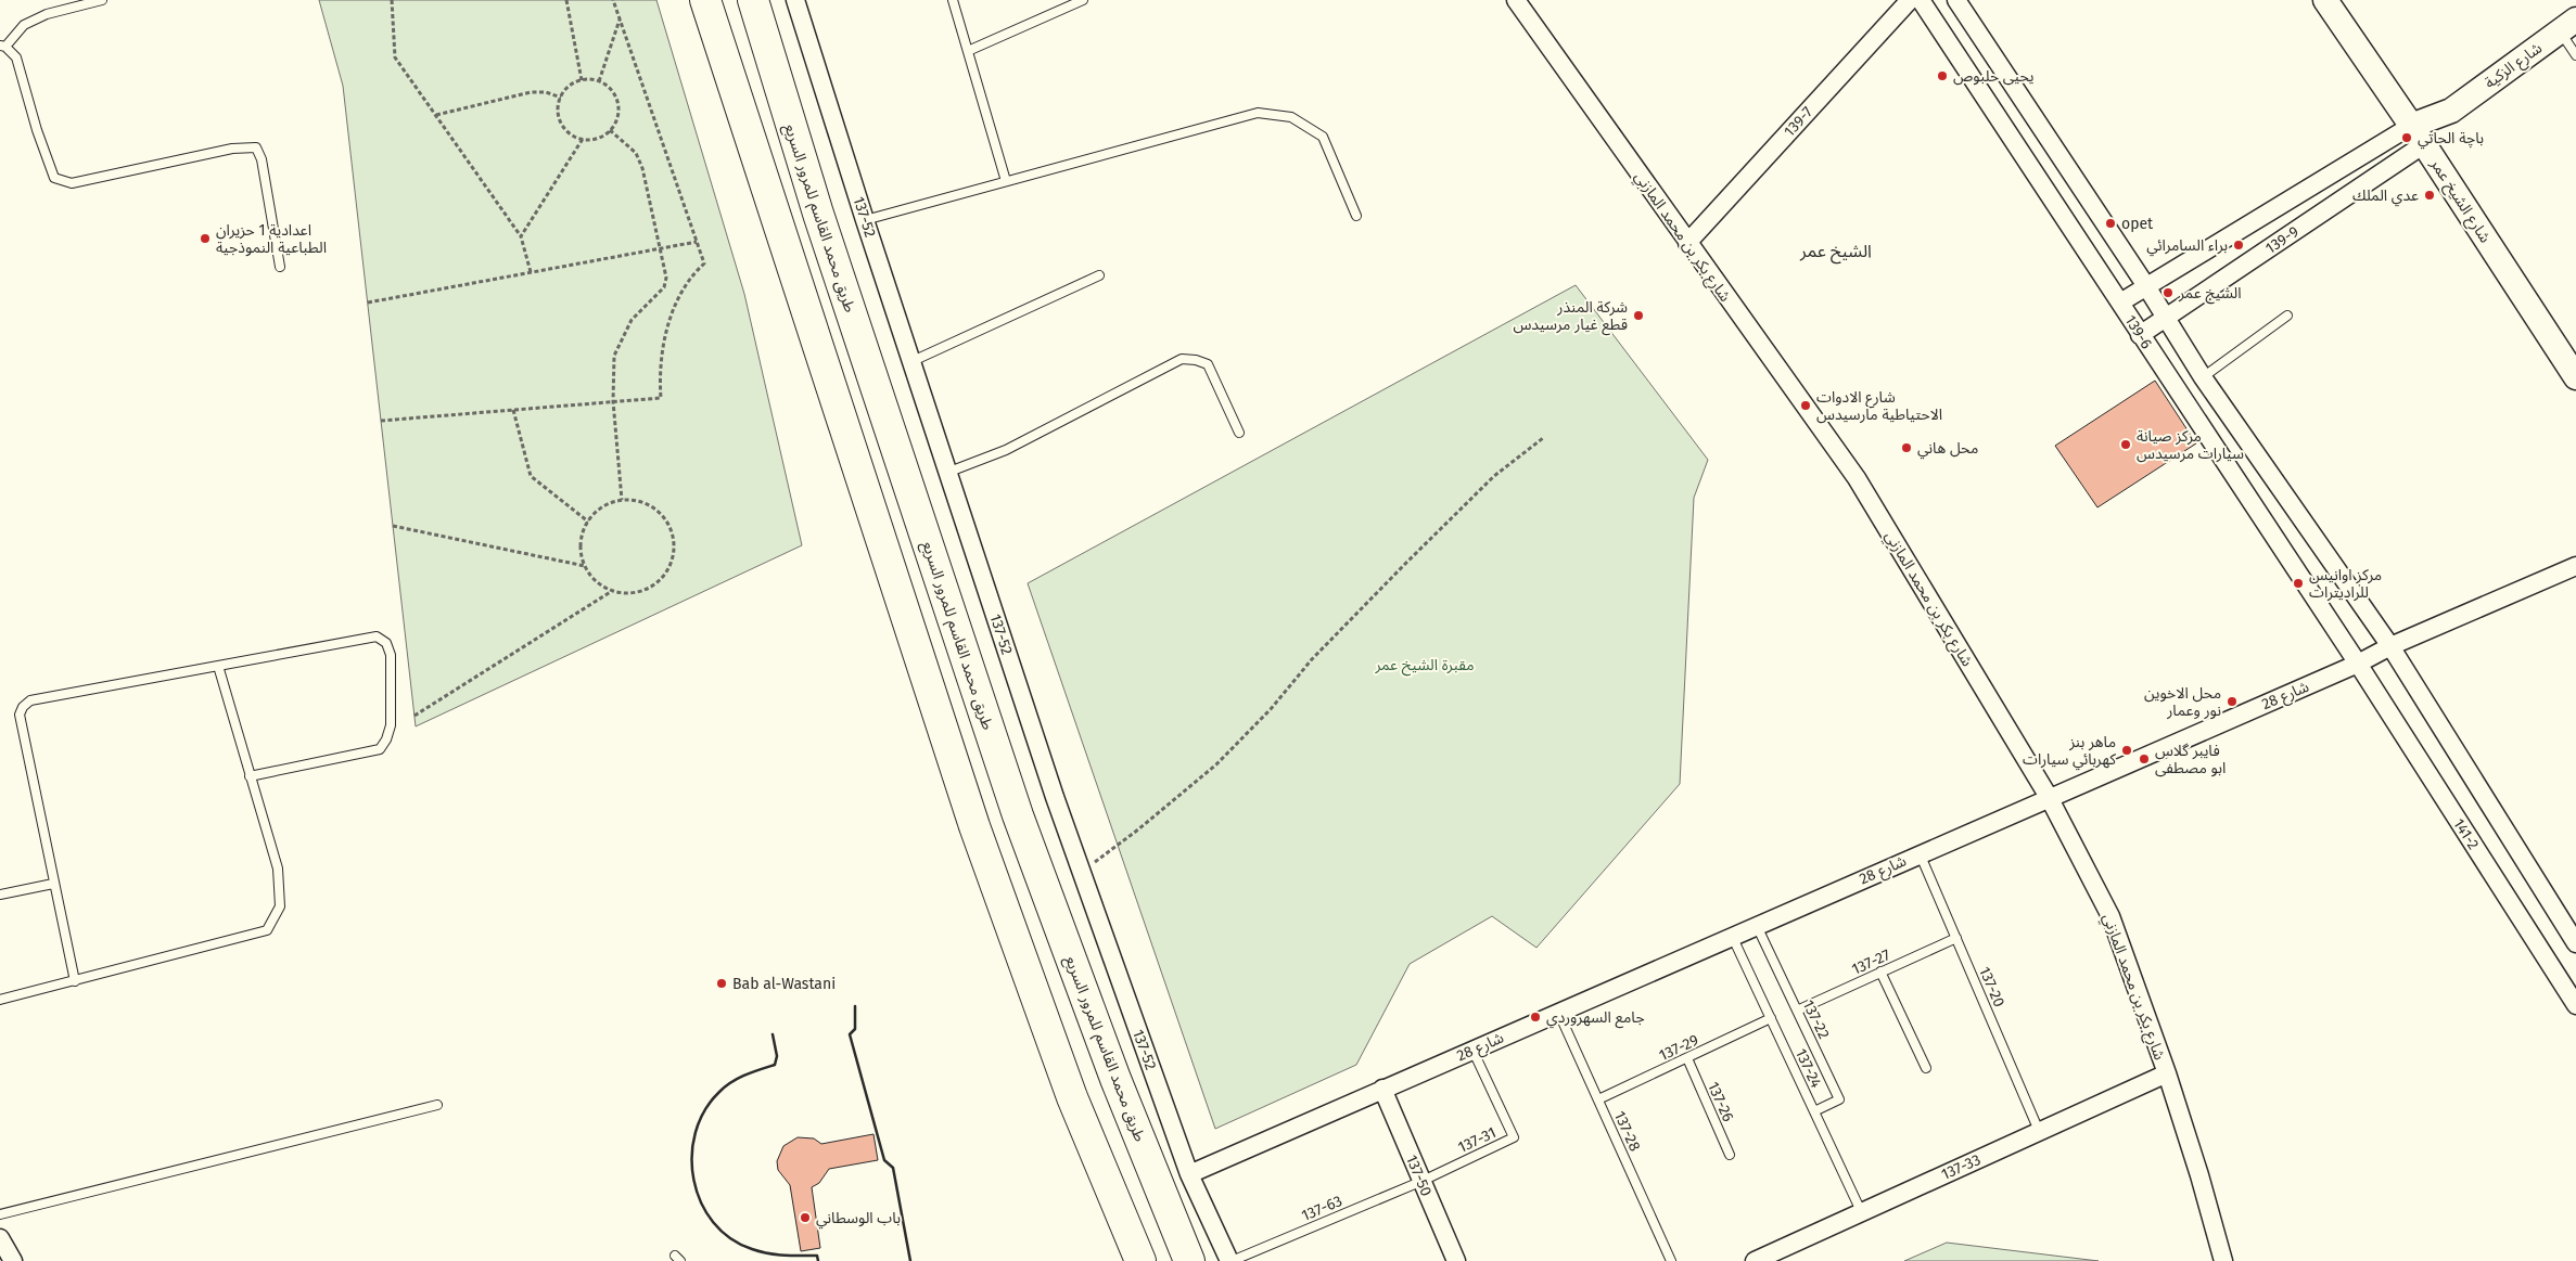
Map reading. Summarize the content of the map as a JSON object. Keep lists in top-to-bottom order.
{
  "streets": {
    "highway": ["طريق محمد القاسم للمرور السريع"],
    "street": [
      "شارع الزكية",
      "139-7",
      "شارع الشيخ عمر",
      "137-52",
      "شارع بكر بن محمد المازني",
      "139-9",
      "139-6",
      "شارع 28",
      "141-2",
      "137-33",
      "137-50"
    ],
    "lane": [
      "137-27",
      "137-20",
      "137-22",
      "137-29",
      "137-24",
      "137-26",
      "137-28",
      "137-31",
      "137-63"
    ]
  },
  "crossings": [
    ["شارع الزكية", "شارع الشيخ عمر"],
    ["شارع الزكية", "139-9"],
    ["139-7", "شارع بكر بن محمد المازني"],
    ["شارع الشيخ عمر", "139-9"],
    ["137-52", "شارع 28"],
    ["137-52", "137-63"],
    ["شارع بكر بن محمد المازني", "شارع 28"],
    ["شارع بكر بن محمد المازني", "137-33"],
    ["139-9", "139-6"],
    ["139-6", "شارع 28"],
    ["139-6", "141-2"],
    ["شارع 28", "141-2"],
    ["شارع 28", "137-20"],
    ["شارع 28", "137-22"],
    ["شارع 28", "137-24"],
    ["شارع 28", "137-28"],
    ["شارع 28", "137-31"],
    ["شارع 28", "137-50"],
    ["137-27", "137-20"],
    ["137-27", "137-22"],
    ["137-20", "137-33"],
    ["137-22", "137-24"],
    ["137-29", "137-24"],
    ["137-29", "137-26"],
    ["137-29", "137-28"],
    ["137-24", "137-33"],
    ["137-31", "137-50"],
    ["137-31", "137-63"],
    ["137-50", "137-63"]
  ],
  "districts": ["الشيخ عمر"],
  "parks": ["مقبرة الشيخ عمر"],
  "places": [
    "يحيى حلبوص",
    "باچة الحاتي",
    "عدي الملك",
    "opet",
    "اعدادية 1 حزيران الطباعية النموذجية",
    "براء السامرائي",
    "الشيخ عمر",
    "شركة المنذر قطع غيار مرسيدس",
    "شارع الادوات الاحتياطية مارسيدس",
    "مركز صيانة سيارات مرسيدس",
    "محل هاني",
    "مركز اوانيس للراديترات",
    "محل الاخوين نور وعمار",
    "ماهر بنز كهربائي سيارات",
    "فايبر گلاس ابو مصطفى",
    "Bab al-Wastani",
    "جامع السهروردي",
    "باب الوسطاني"
  ]
}
